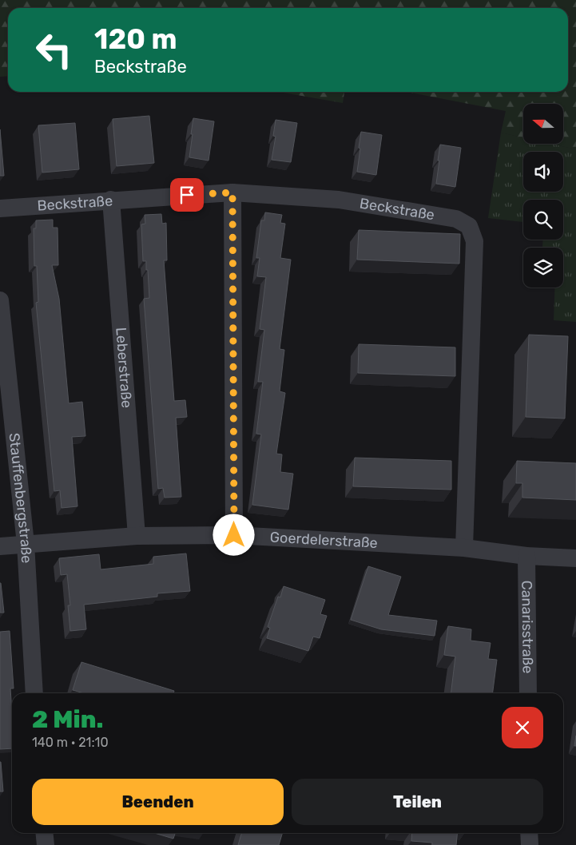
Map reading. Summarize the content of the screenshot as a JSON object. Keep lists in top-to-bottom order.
{
  "streets": {
    "street": [
      "Beckstraße",
      "Leberstraße",
      "Stauffenbergstraße",
      "Goerdelerstraße",
      "Canarisstraße"
    ]
  },
  "crossings": [
    ["Beckstraße", "Leberstraße"],
    ["Beckstraße", "Goerdelerstraße"],
    ["Leberstraße", "Goerdelerstraße"],
    ["Stauffenbergstraße", "Goerdelerstraße"],
    ["Goerdelerstraße", "Canarisstraße"]
  ],
  "north": "left",
  "page": {
    "turn": ["120 m", "Beckstraße"],
    "heading": ["2 Min.", "140 m · 21:10"],
    "buttons": ["Beenden", "Teilen"]
  }
}
